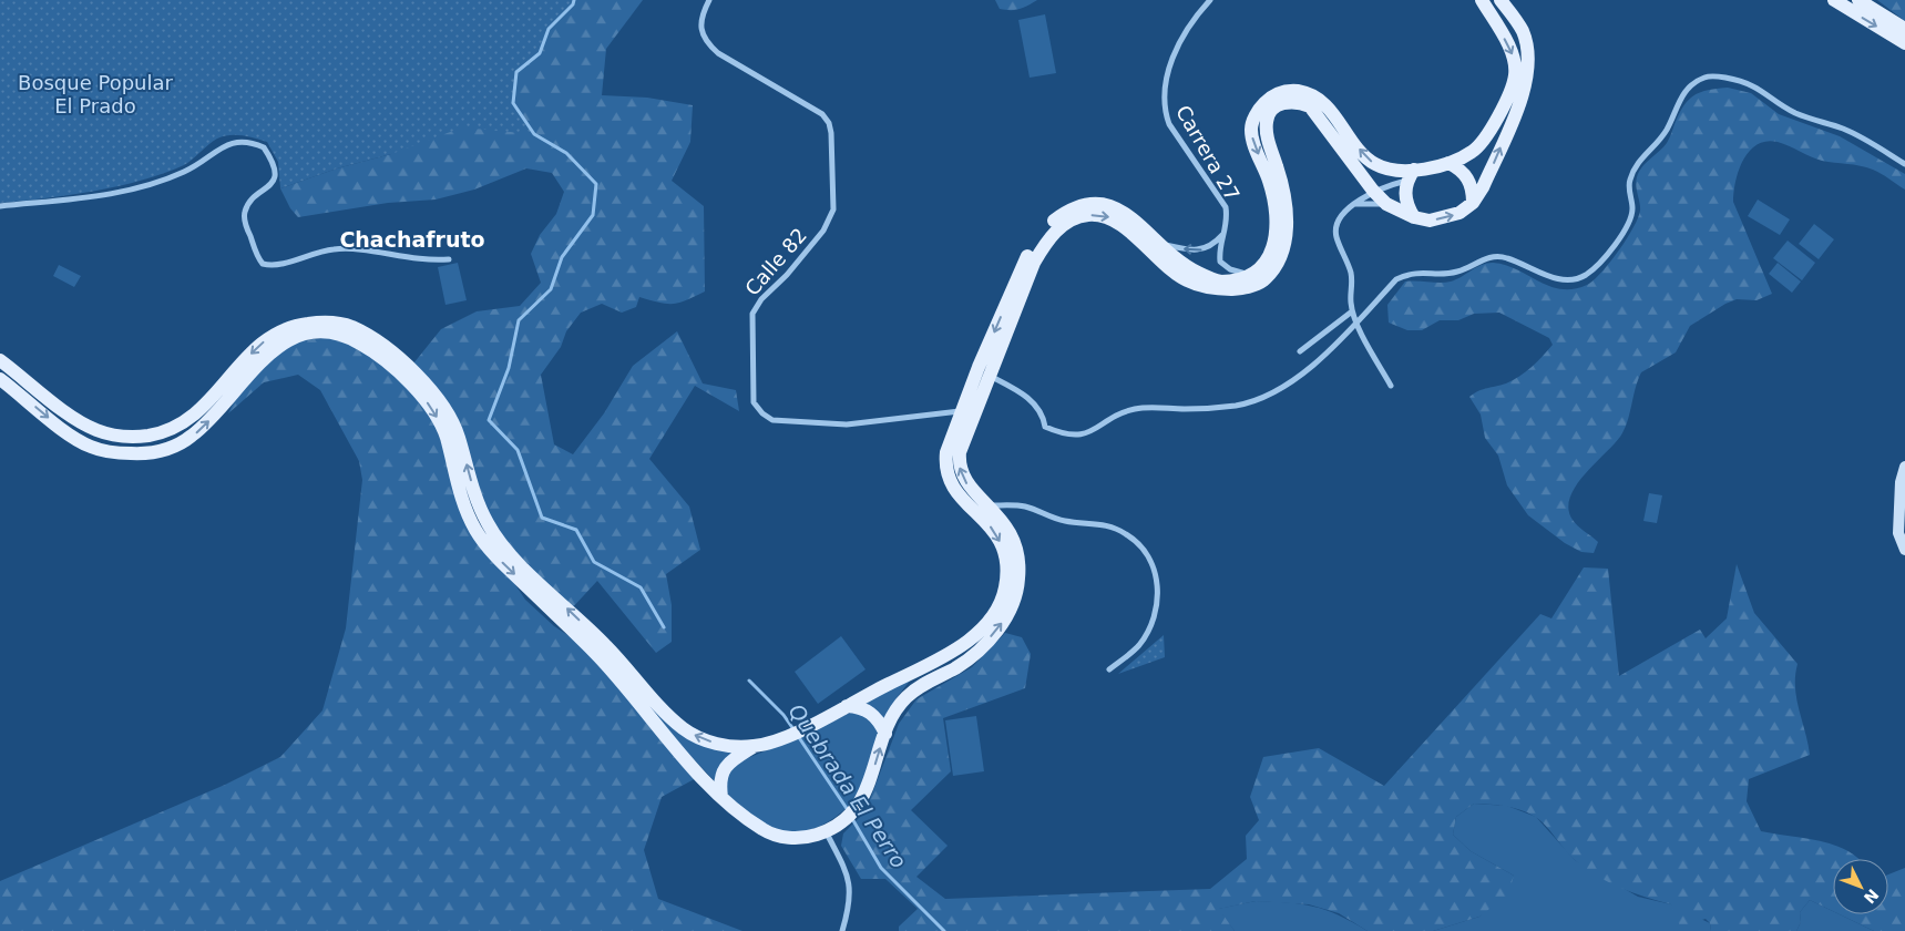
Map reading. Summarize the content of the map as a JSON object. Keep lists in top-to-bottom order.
{
  "streets": {
    "street": ["Carrera 27", "Calle 82"]
  },
  "districts": ["Chachafruto"],
  "water": ["Quebrada El Perro"],
  "parks": ["Bosque Popular El Prado"],
  "north": "bottom right"
}
